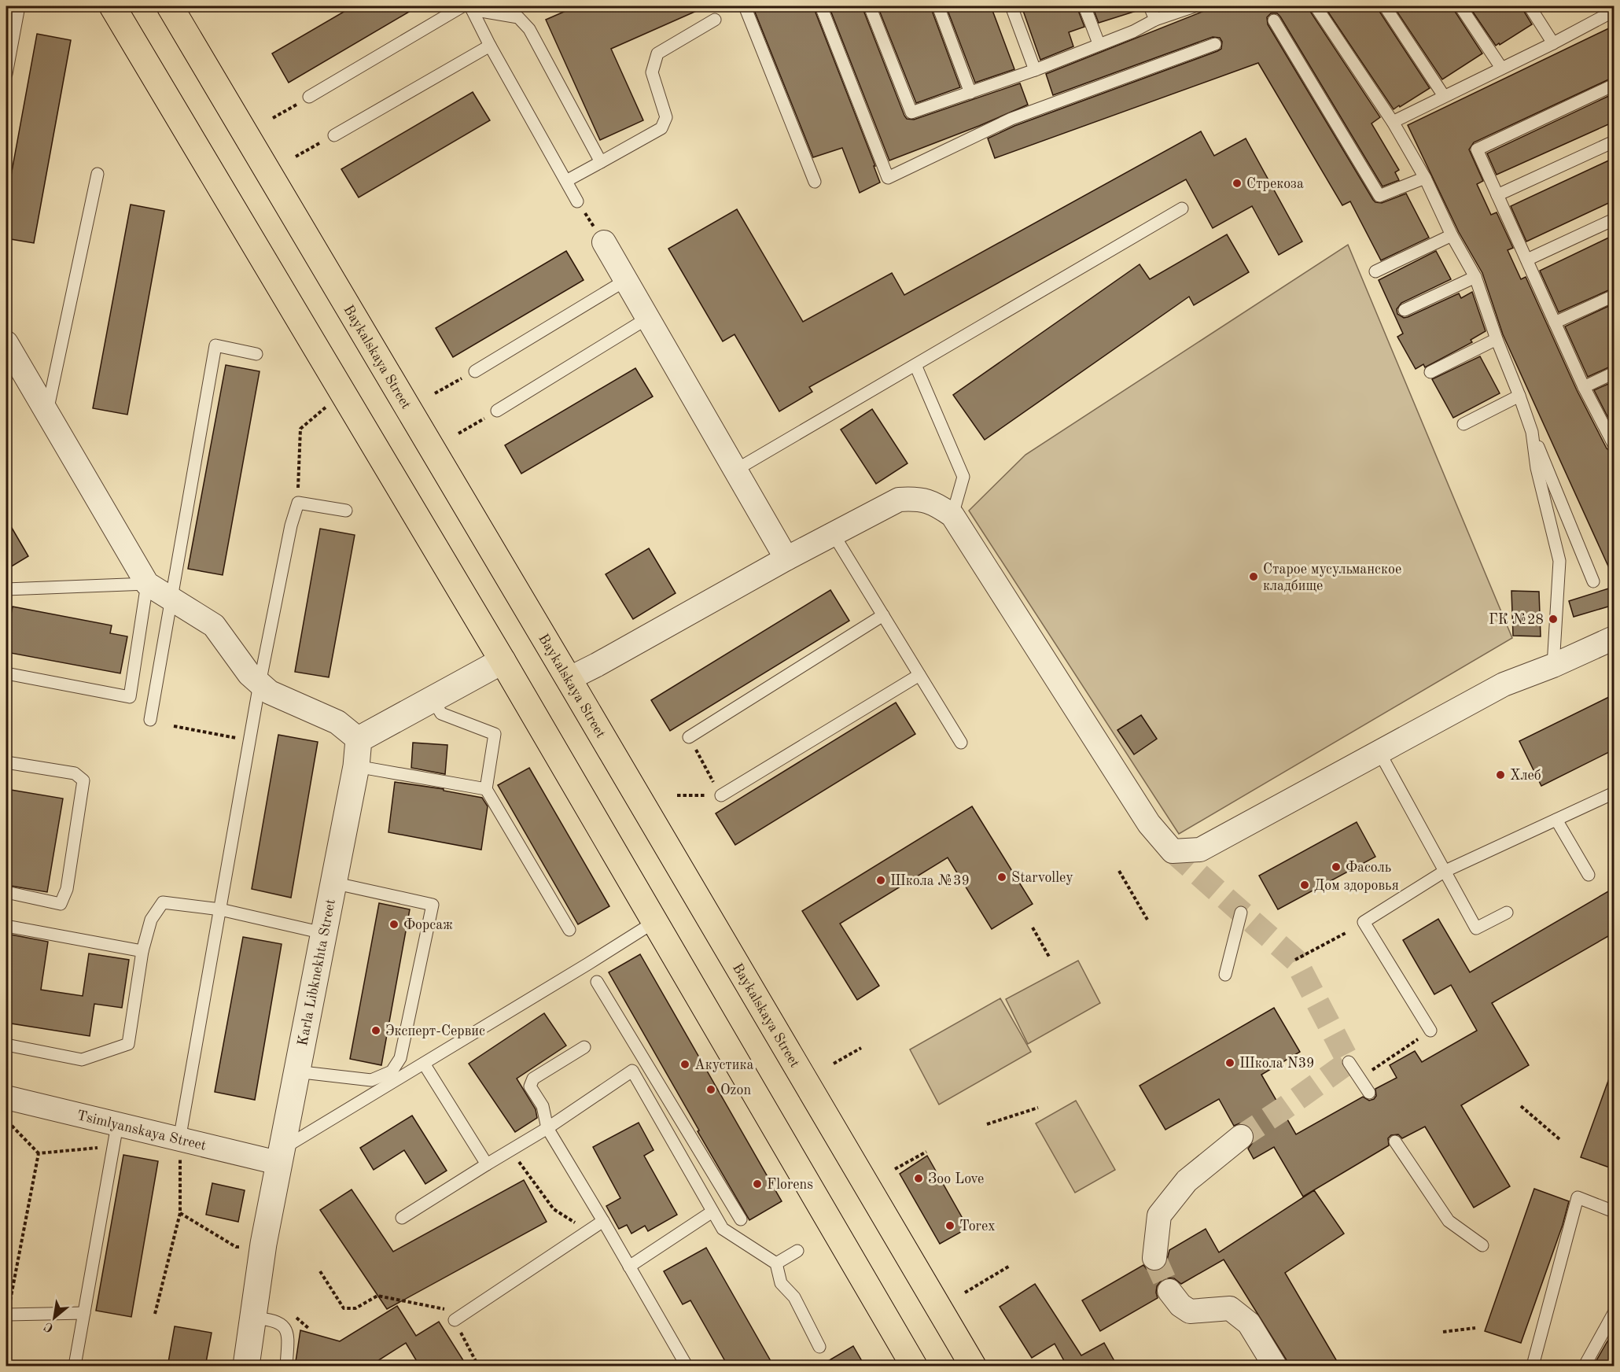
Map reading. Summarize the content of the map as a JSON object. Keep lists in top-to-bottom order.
{
  "streets": {
    "main road": ["Baykalskaya Street"],
    "street": ["Karla Libknekhta Street", "Tsimlyanskaya Street"]
  },
  "crossings": [
    ["Karla Libknekhta Street", "Tsimlyanskaya Street"]
  ],
  "places": [
    "Стрекоза",
    "Старое мусульманское кладбище",
    "ГК №28",
    "Хлеб",
    "Фасоль",
    "Starvolley",
    "Школа №39",
    "Дом здоровья",
    "Форсаж",
    "Эксперт-Сервис",
    "Школа N39",
    "Акустика",
    "Ozon",
    "Зоо Love",
    "Florens",
    "Torex"
  ],
  "north": "bottom left"
}
